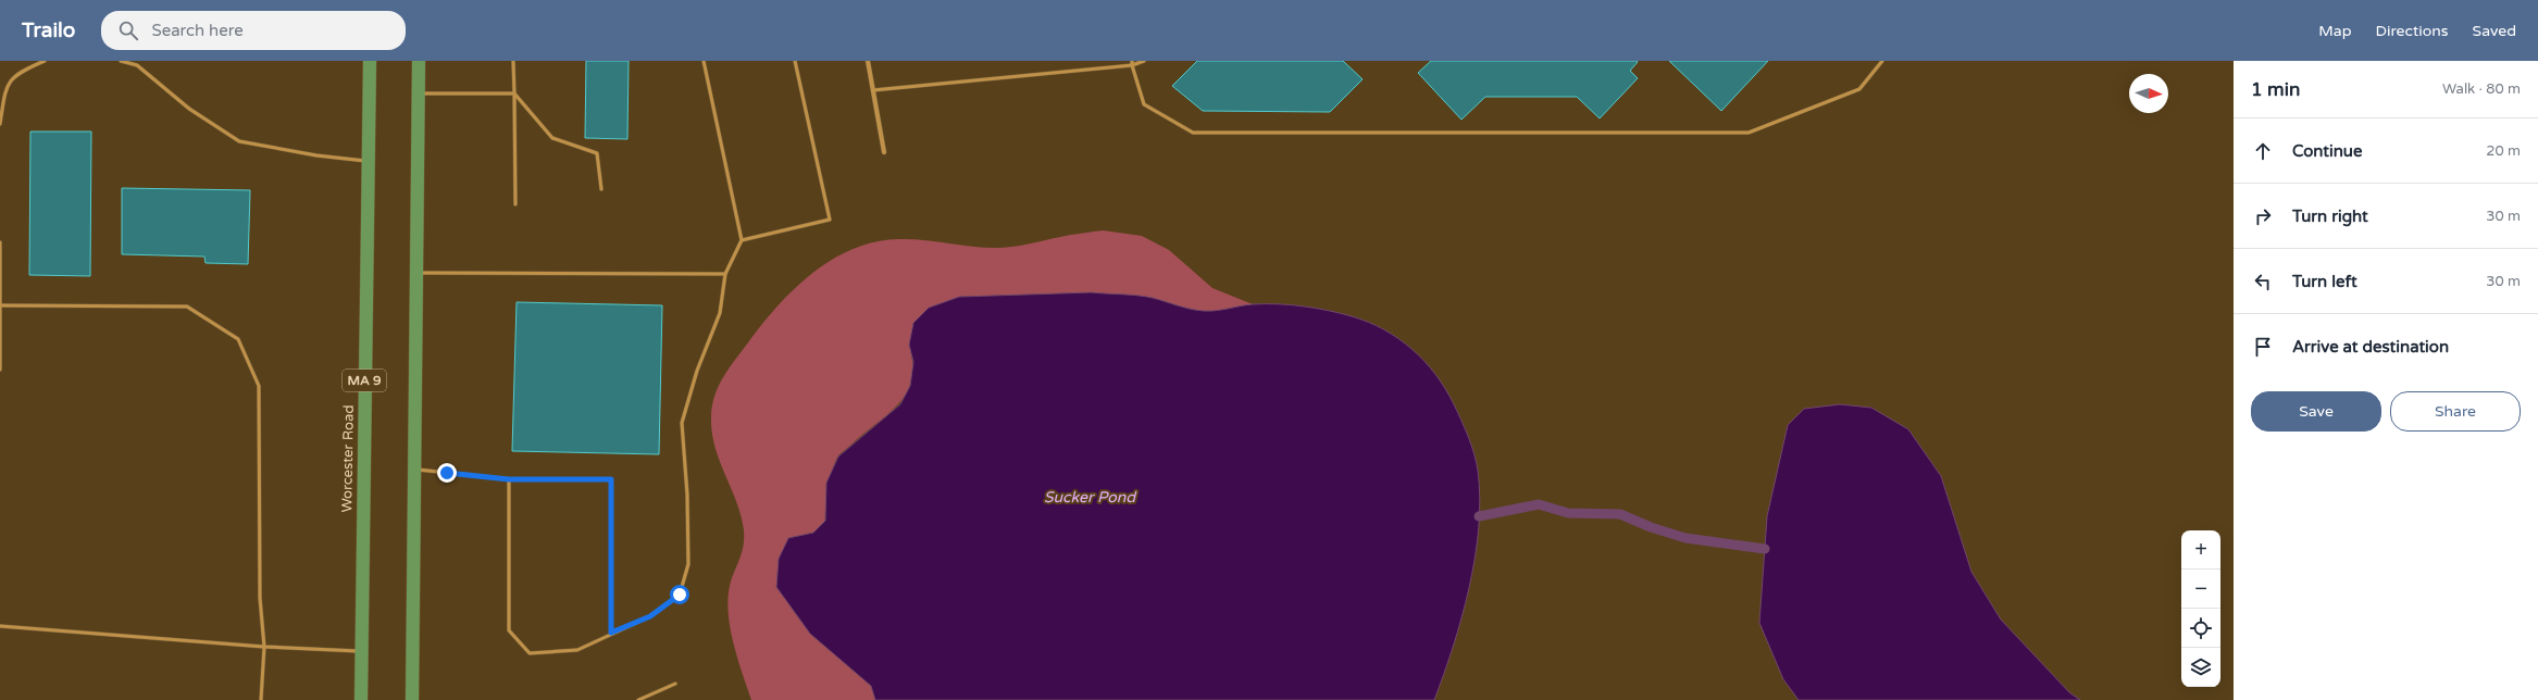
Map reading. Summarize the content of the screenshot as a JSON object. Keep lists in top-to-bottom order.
{
  "streets": {
    "highway": ["MA 9", "Worcester Road"]
  },
  "water": ["Sucker Pond"],
  "north": "right",
  "page": {
    "header": "Trailo",
    "search": "Search here",
    "nav": ["Map", "Directions", "Saved"],
    "heading": ["1 min", "Walk · 80 m"],
    "list": [
      ["Continue", "20 m"],
      ["Turn right", "30 m"],
      ["Turn left", "30 m"],
      "Arrive at destination"
    ],
    "buttons": ["Save", "Share"],
    "map_buttons": ["+", "−"]
  }
}
